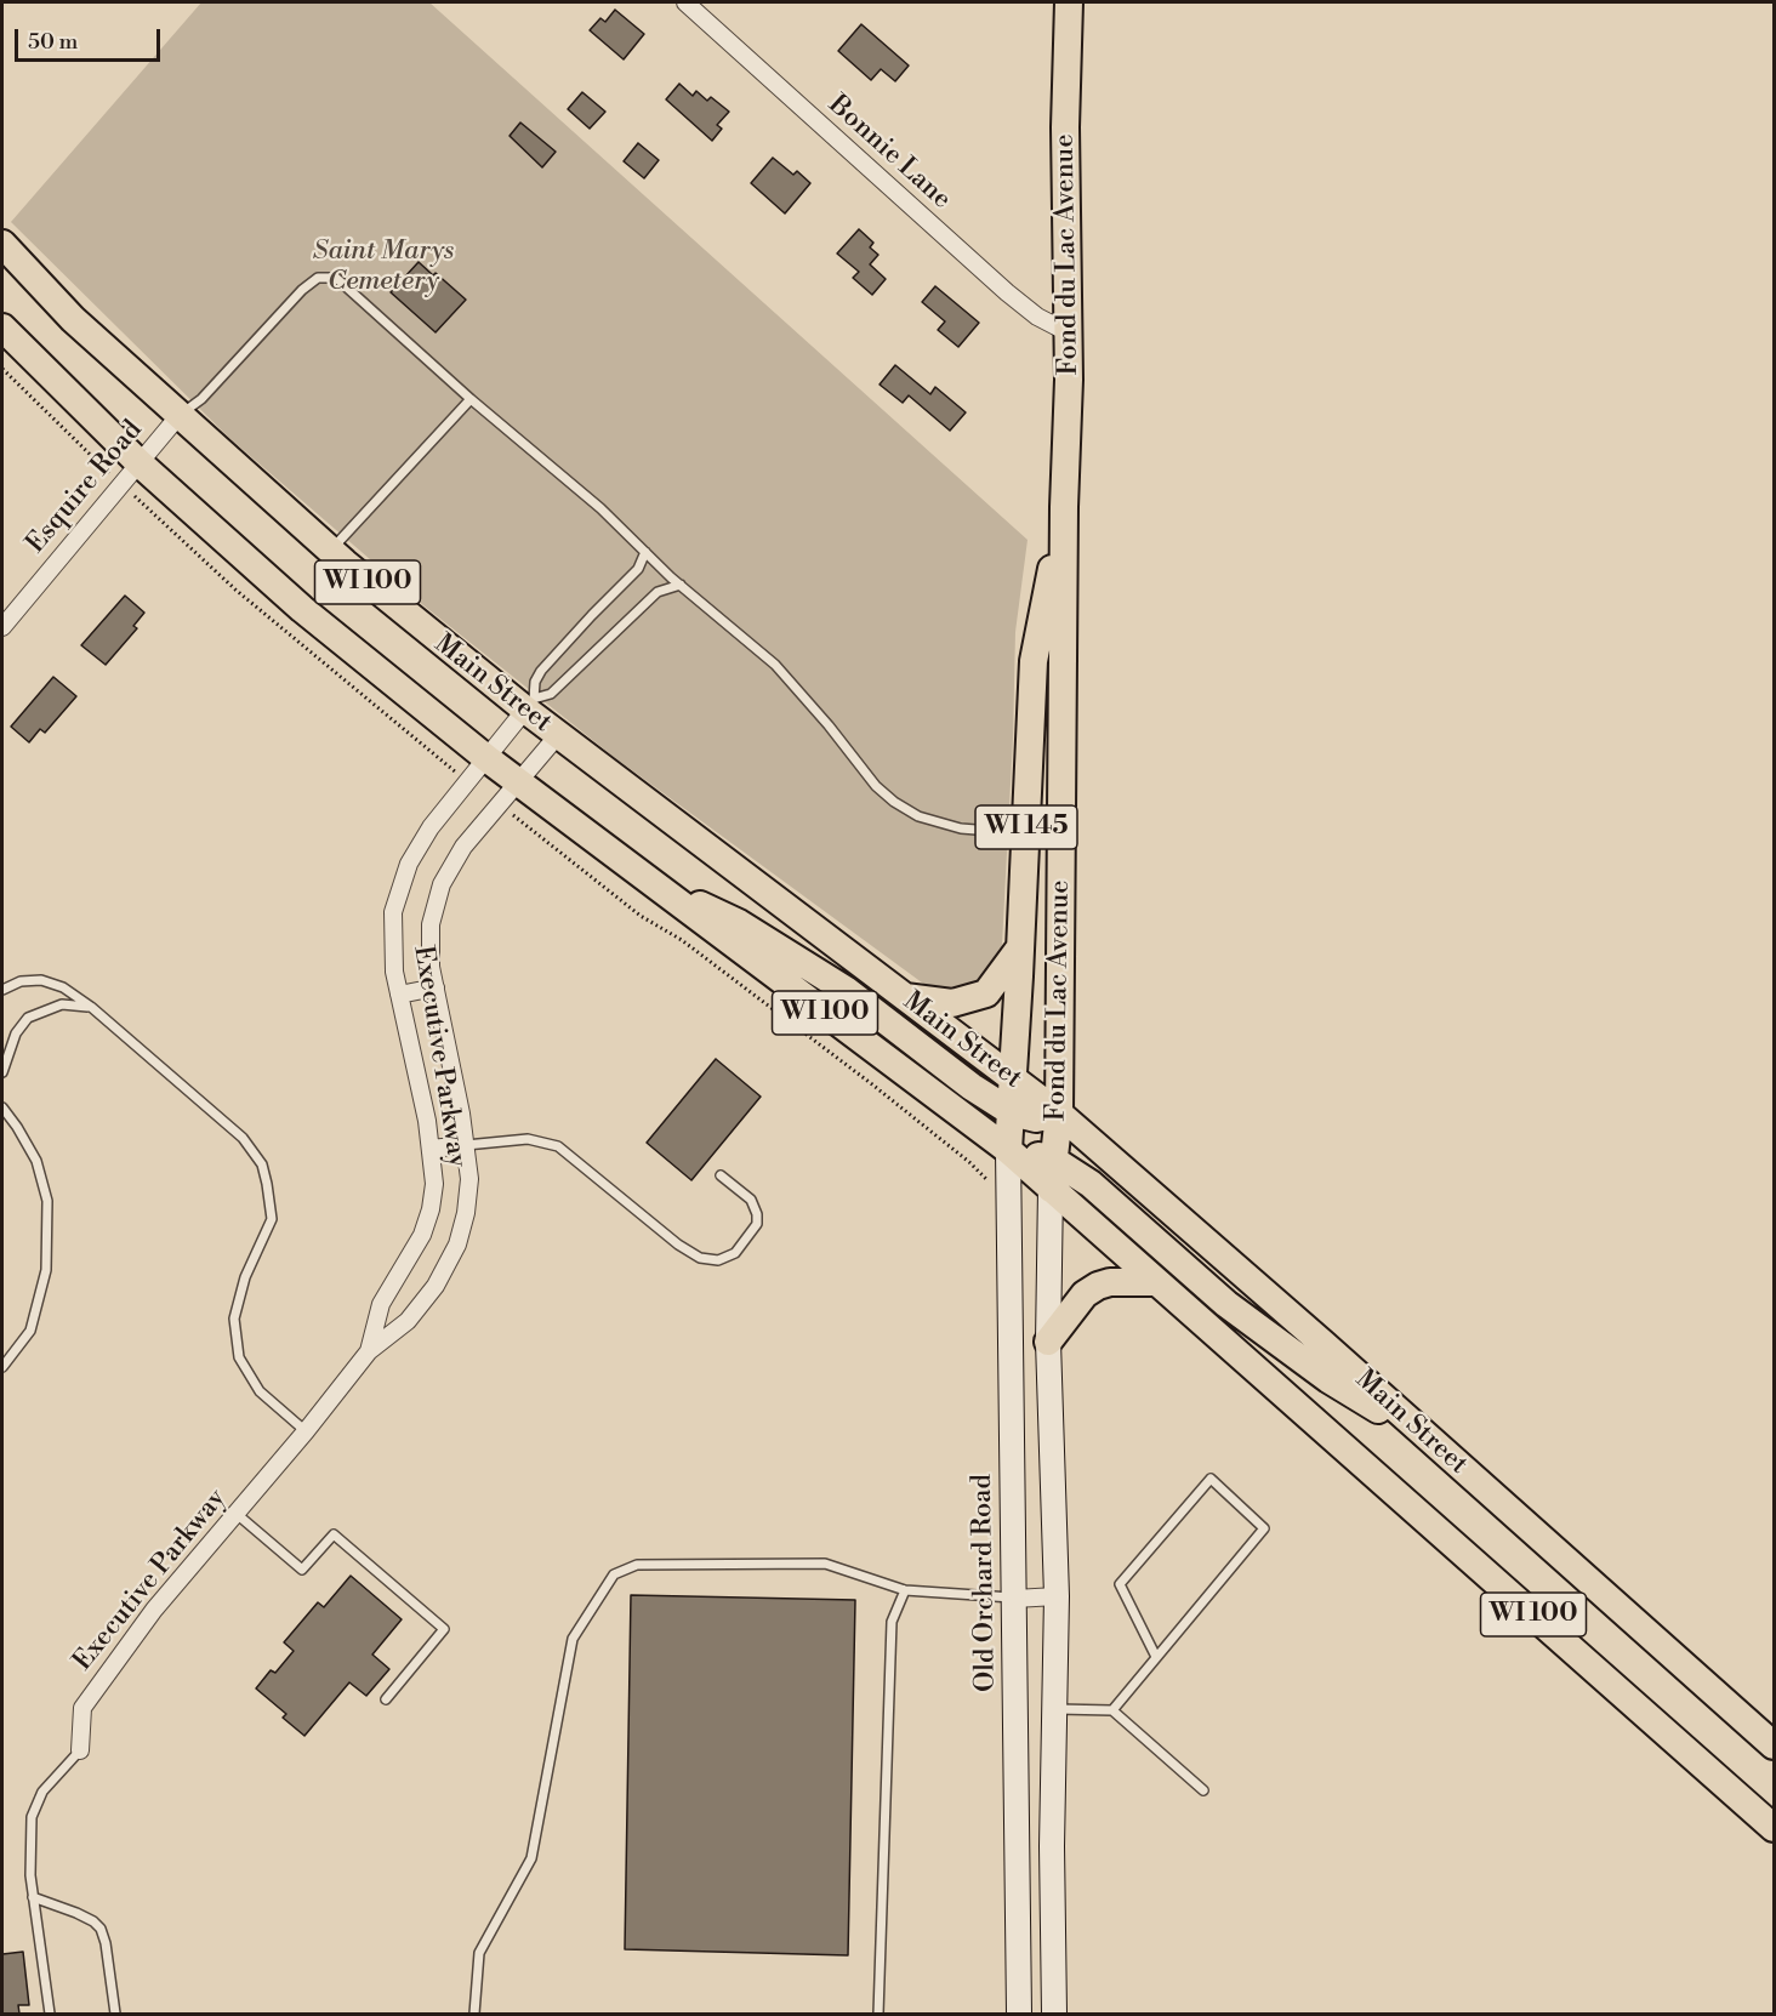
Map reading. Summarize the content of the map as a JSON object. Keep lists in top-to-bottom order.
{
  "streets": {
    "main road": [
      "Fond du Lac Avenue",
      "WI 100",
      "Main Street",
      "WI 145"
    ],
    "street": [
      "Bonnie Lane",
      "Esquire Road",
      "Executive Parkway",
      "Old Orchard Road"
    ]
  },
  "crossings": [
    ["Bonnie Lane", "Fond du Lac Avenue"],
    ["Fond du Lac Avenue", "WI 100"],
    ["Fond du Lac Avenue", "Main Street"],
    ["Fond du Lac Avenue", "Old Orchard Road"],
    ["Esquire Road", "WI 100"],
    ["Esquire Road", "Main Street"],
    ["WI 100", "Executive Parkway"],
    ["WI 100", "Old Orchard Road"],
    ["Main Street", "Executive Parkway"]
  ],
  "parks": ["Saint Marys Cemetery"],
  "scale_bar": "50 m"
}
